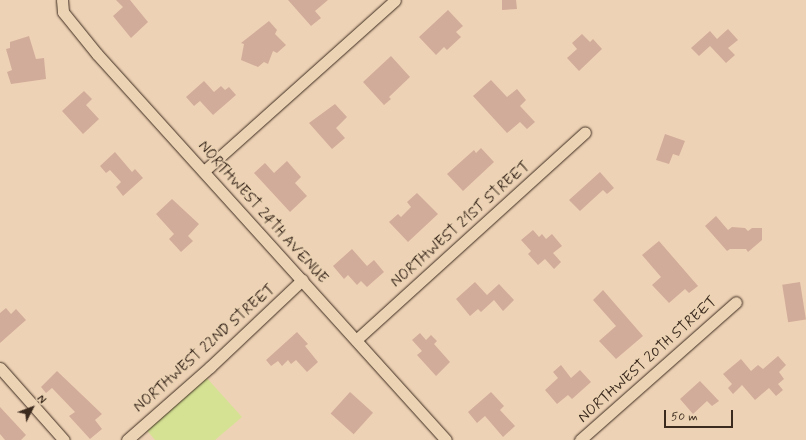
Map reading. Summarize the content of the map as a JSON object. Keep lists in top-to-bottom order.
{
  "streets": {
    "street": [
      "NORTHWEST 24TH AVENUE",
      "NORTHWEST 21ST STREET",
      "NORTHWEST 22ND STREET",
      "NORTHWEST 20TH STREET"
    ]
  },
  "crossings": [
    ["NORTHWEST 24TH AVENUE", "NORTHWEST 21ST STREET"],
    ["NORTHWEST 24TH AVENUE", "NORTHWEST 22ND STREET"]
  ],
  "scale_bar": "50 m",
  "north": "top right"
}
